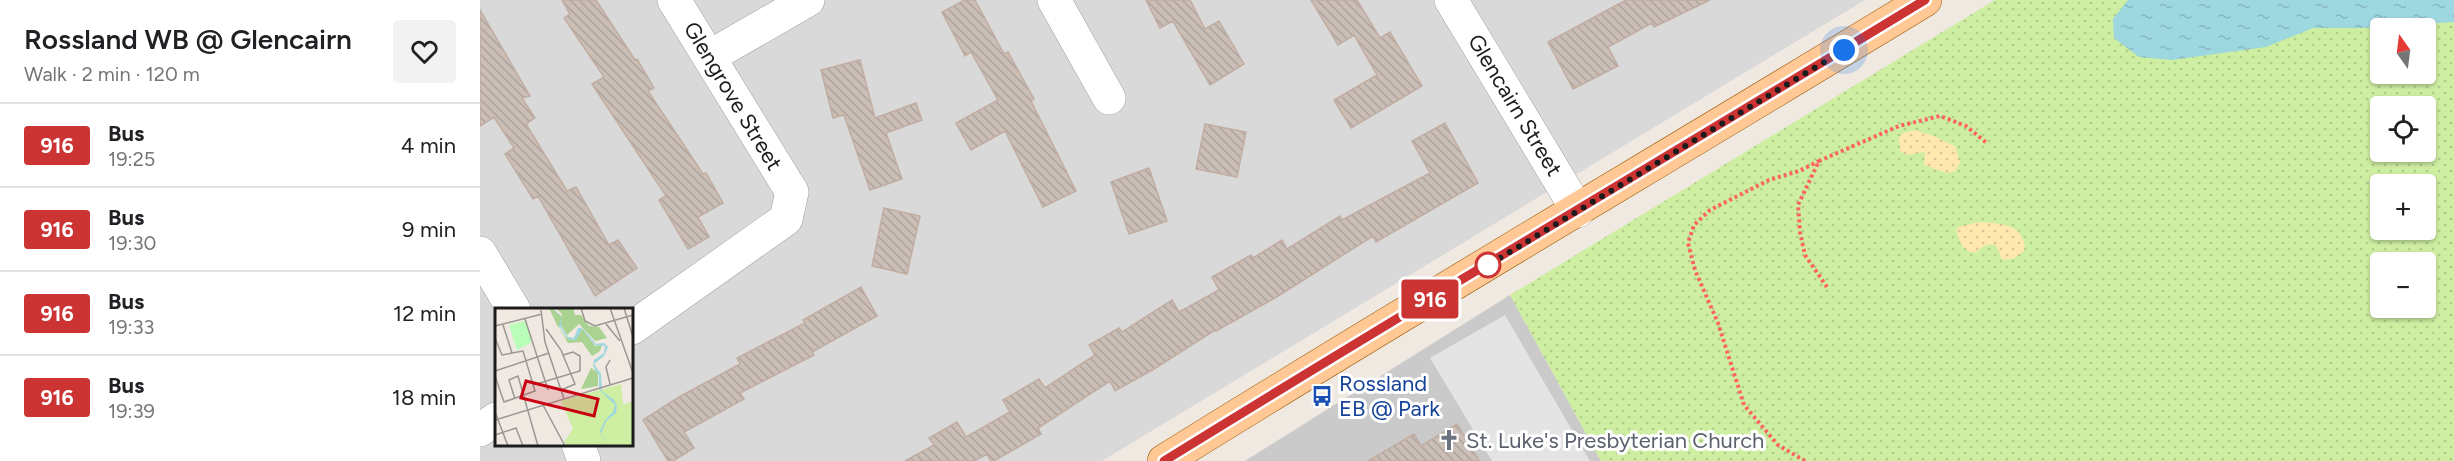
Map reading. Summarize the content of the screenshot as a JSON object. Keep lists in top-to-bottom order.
{
  "streets": {
    "street": ["Glengrove Street", "Glencairn Street"]
  },
  "places": {
    "bus stop": ["Rossland EB @ Park"],
    "church": ["St. Luke's Presbyterian Church"]
  },
  "lines": ["bus line 916"],
  "north": "top",
  "page": {
    "heading": ["Rossland WB @ Glencairn", "Walk · 2 min · 120 m"],
    "on_map": "916",
    "map_buttons": ["+", "−"],
    "list": [
      {
        "mark": "916",
        "name": "Bus",
        "note": "19:25",
        "value": "4 min"
      },
      {
        "mark": "916",
        "name": "Bus",
        "note": "19:30",
        "value": "9 min"
      },
      {
        "mark": "916",
        "name": "Bus",
        "note": "19:33",
        "value": "12 min"
      },
      {
        "mark": "916",
        "name": "Bus",
        "note": "19:39",
        "value": "18 min"
      }
    ]
  }
}
